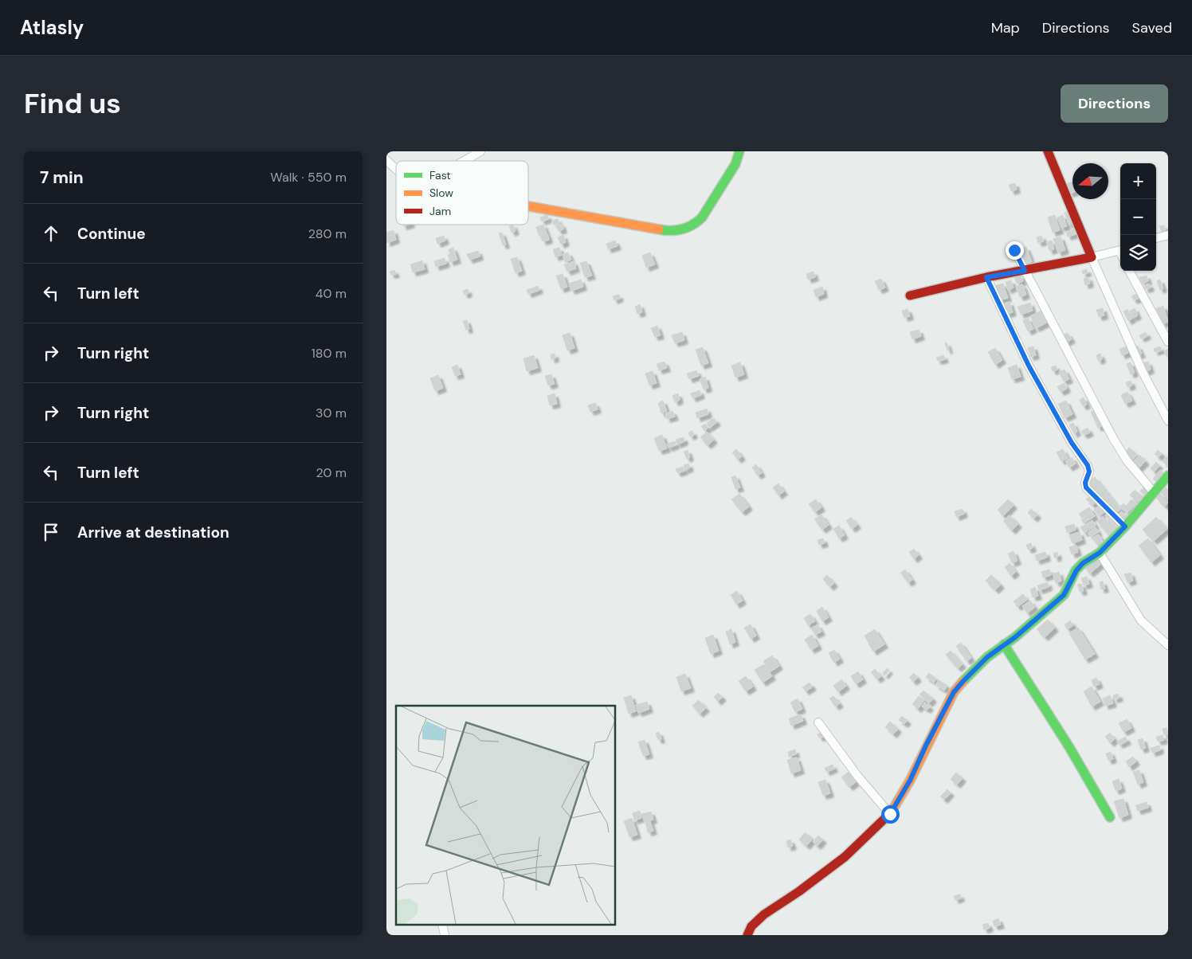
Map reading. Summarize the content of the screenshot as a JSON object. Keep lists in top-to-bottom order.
{
  "legend": ["Fast", "Slow", "Jam"],
  "north": "left",
  "page": {
    "header": "Atlasly",
    "nav": ["Map", "Directions", "Saved"],
    "buttons": "Directions",
    "title": "Find us",
    "heading": ["7 min", "Walk · 550 m"],
    "map_buttons": ["+", "−"],
    "list": [
      ["Continue", "280 m"],
      ["Turn left", "40 m"],
      ["Turn right", "180 m"],
      ["Turn right", "30 m"],
      ["Turn left", "20 m"],
      "Arrive at destination"
    ]
  }
}
